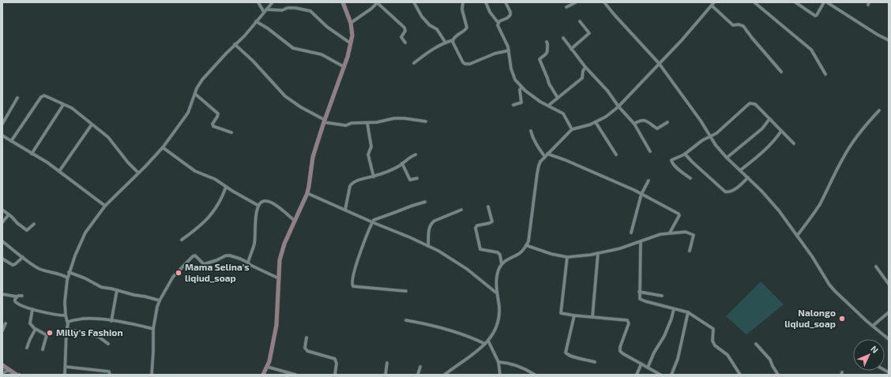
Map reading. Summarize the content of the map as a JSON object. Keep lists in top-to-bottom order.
{
  "places": ["Mama Selina's liqiud_soap", "Nalongo liqiud_soap", "Milly's Fashion"],
  "north": "top right"
}
